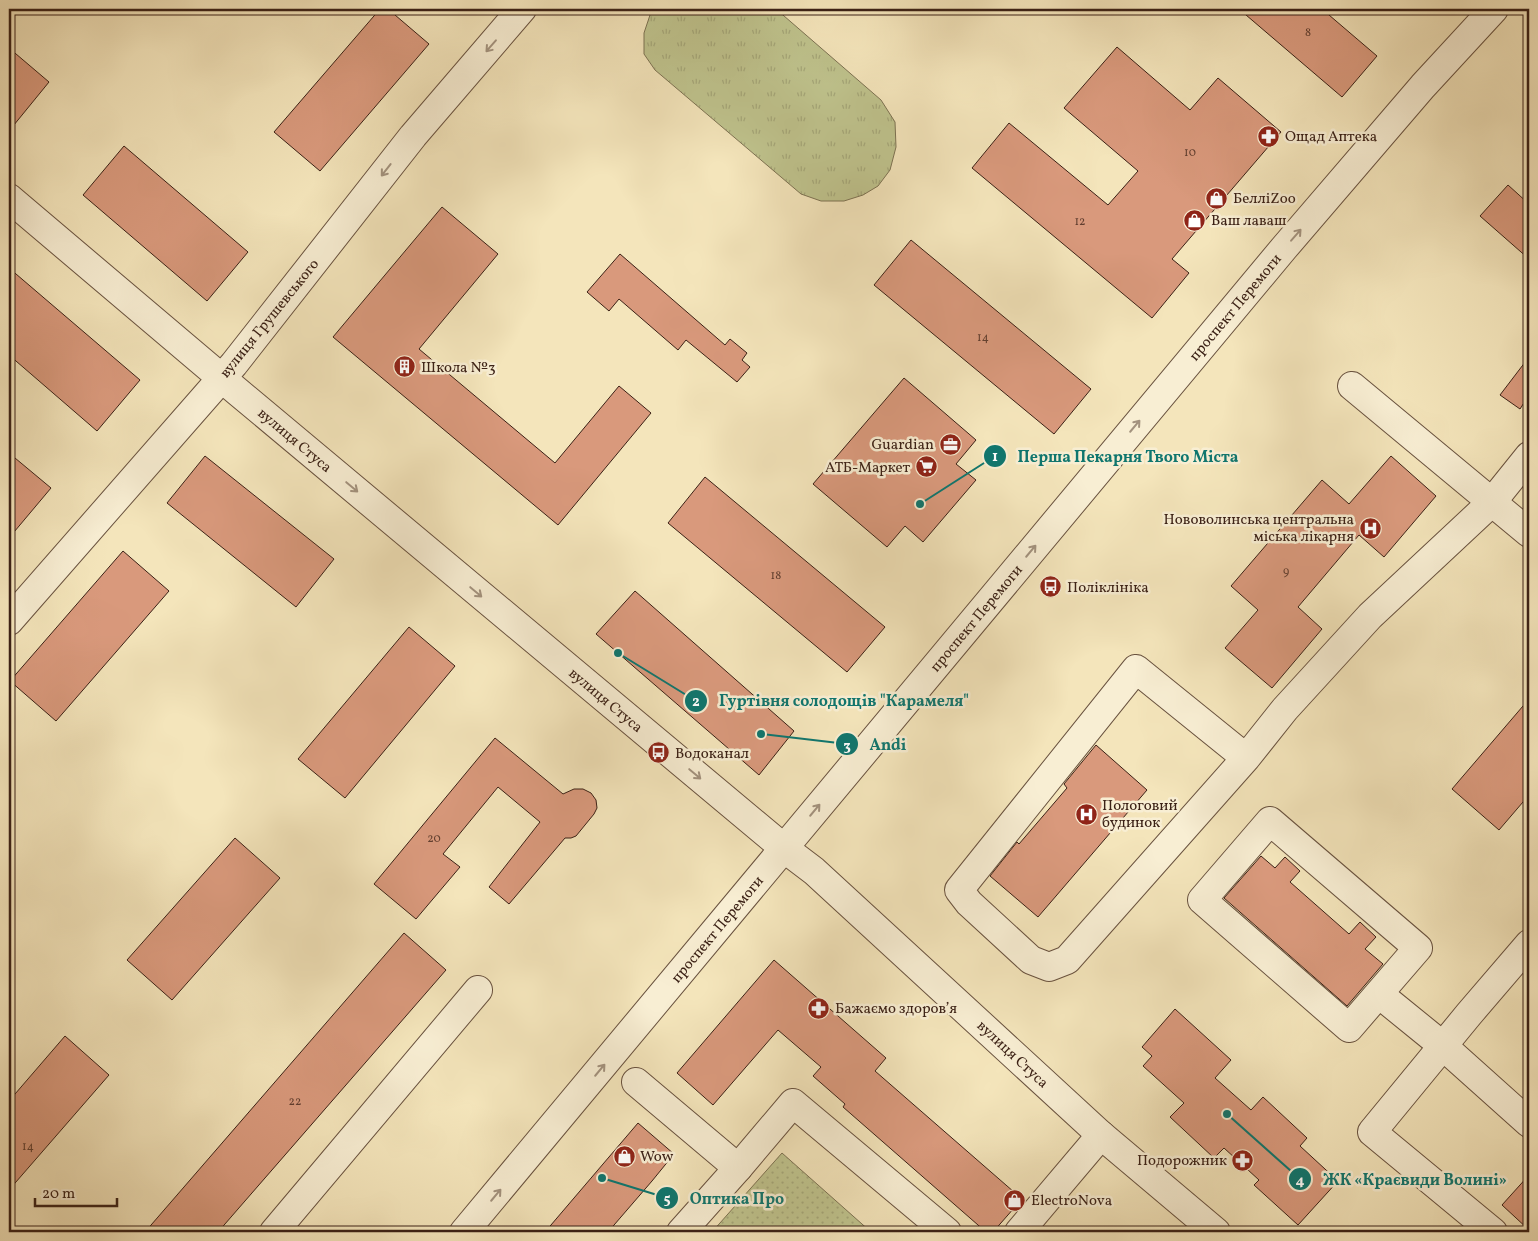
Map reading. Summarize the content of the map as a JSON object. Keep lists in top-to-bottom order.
{
  "streets": {
    "street": ["проспект Перемоги", "вулиця Грушевського", "вулиця Стуса"]
  },
  "crossings": [
    ["проспект Перемоги", "вулиця Стуса"],
    ["вулиця Грушевського", "вулиця Стуса"]
  ],
  "one_way": ["проспект Перемоги", "вулиця Грушевського", "вулиця Стуса"],
  "places": {
    "pharmacy": ["Ощад Аптека", "Бажаємо здоровʼя", "Подорожник"],
    "shop": [
      "БелліZoo",
      "Ваш лаваш",
      "Wow",
      "ElectroNova"
    ],
    "building": ["Школа №3"],
    "office": ["Guardian"],
    "supermarket": ["АТБ-Маркет"],
    "other": [
      "Перша Пекарня Твого Міста",
      "Гуртівня солодощів \"Карамеля\"",
      "Andi",
      "ЖК «Краєвиди Волині»",
      "Оптика Про"
    ],
    "hospital": ["Нововолинська центральна міська лікарня", "Пологовий будинок"],
    "bus stop": ["Поліклініка", "Водоканал"]
  },
  "house_numbers": [
    "8",
    "10",
    "12",
    "14",
    "9",
    "18",
    "20",
    "22",
    "14"
  ],
  "scale_bar": "20 m"
}
